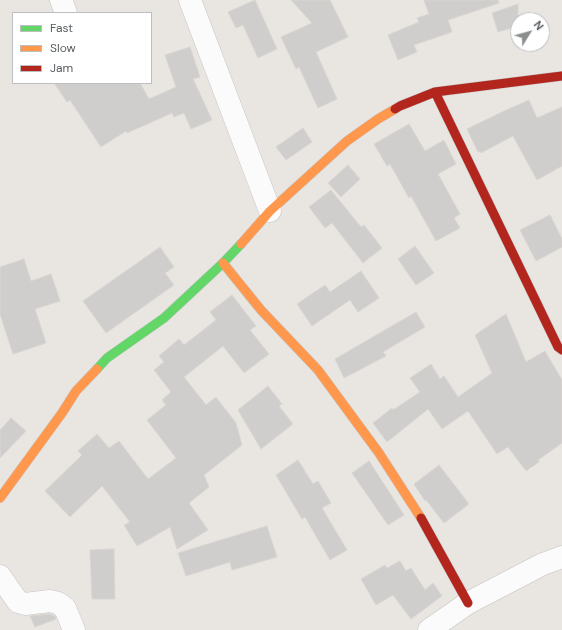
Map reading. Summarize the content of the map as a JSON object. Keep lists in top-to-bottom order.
{
  "legend": ["Fast", "Slow", "Jam"],
  "north": "top right"
}
